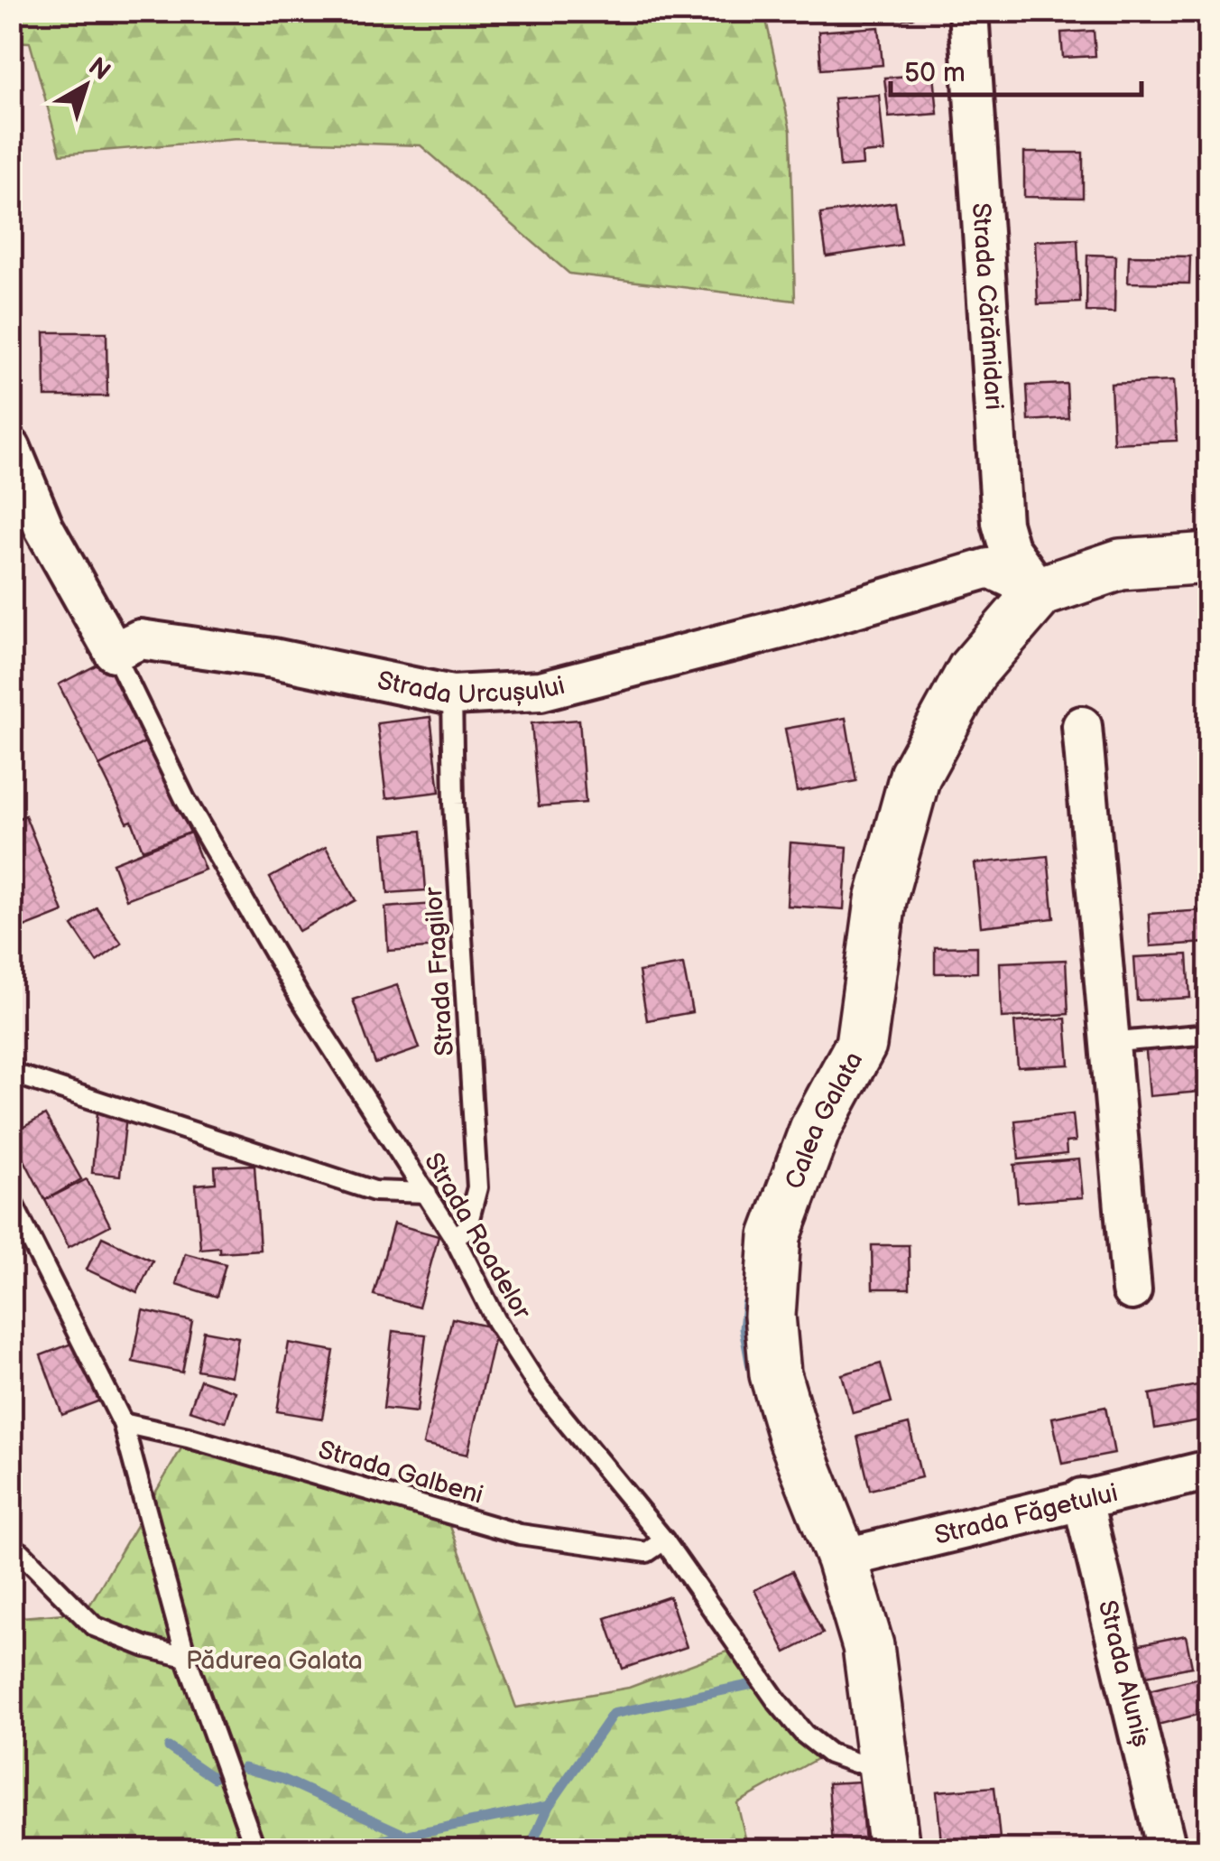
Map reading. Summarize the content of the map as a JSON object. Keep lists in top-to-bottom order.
{
  "streets": {
    "street": [
      "Strada Cărămidari",
      "Strada Urcușului",
      "Calea Galata",
      "Strada Făgetului",
      "Strada Aluniș"
    ],
    "lane": ["Strada Fragilor", "Strada Roadelor", "Strada Galbeni"]
  },
  "crossings": [
    ["Strada Cărămidari", "Strada Urcușului"],
    ["Strada Cărămidari", "Calea Galata"],
    ["Strada Urcușului", "Strada Fragilor"],
    ["Strada Urcușului", "Calea Galata"],
    ["Strada Urcușului", "Strada Roadelor"],
    ["Strada Fragilor", "Strada Roadelor"],
    ["Calea Galata", "Strada Roadelor"],
    ["Calea Galata", "Strada Făgetului"],
    ["Strada Roadelor", "Strada Galbeni"],
    ["Strada Făgetului", "Strada Aluniș"]
  ],
  "parks": ["Pădurea Galata"],
  "scale_bar": "50 m",
  "north": "top right"
}
